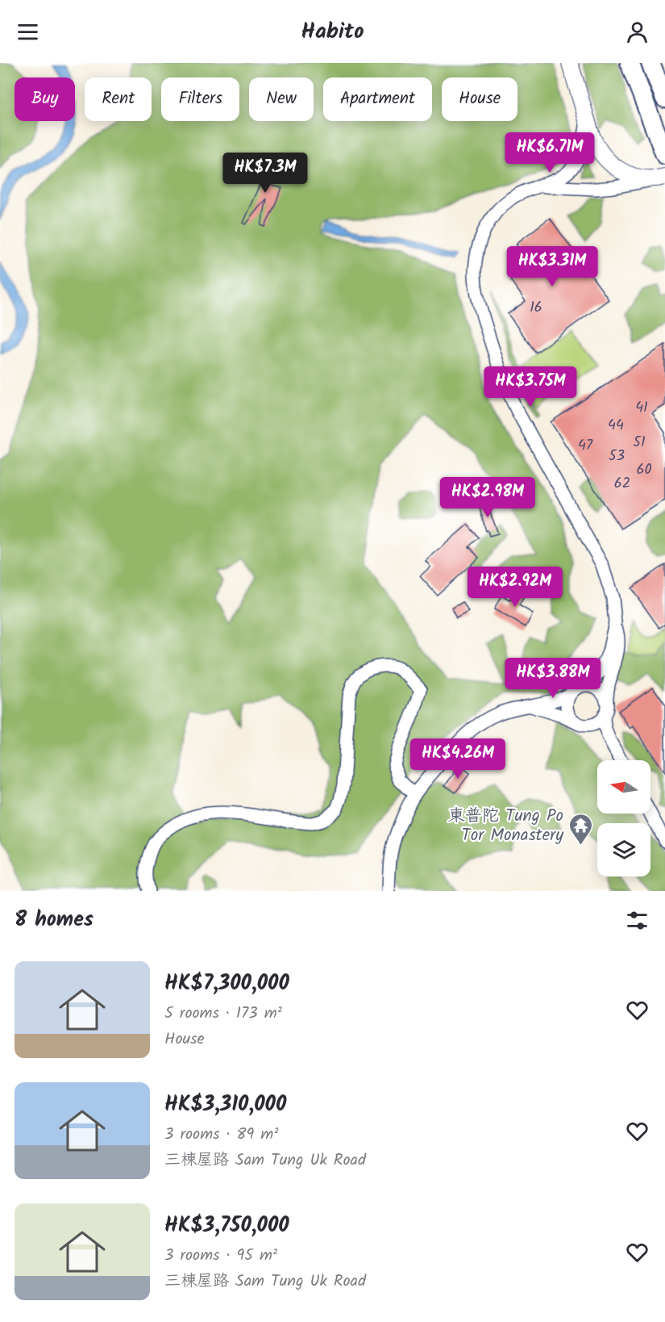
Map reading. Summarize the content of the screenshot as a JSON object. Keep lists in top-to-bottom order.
{
  "places": {
    "temple": ["東普陀 Tung Po Tor Monastery"]
  },
  "house_numbers": [
    "16",
    "41",
    "44",
    "51",
    "47",
    "53",
    "60",
    "62"
  ],
  "north": "left",
  "page": {
    "header": "Habito",
    "chip": [
      "Buy",
      "Rent",
      "Filters",
      "New",
      "Apartment",
      "House"
    ],
    "price": [
      "HK$6.71M",
      "HK$7.3M",
      "HK$3.31M",
      "HK$3.75M",
      "HK$2.98M",
      "HK$2.92M",
      "HK$3.88M",
      "HK$4.26M"
    ],
    "heading": "8 homes",
    "list": [
      {
        "name": "HK$7,300,000",
        "note": "5 rooms · 173 m² · House"
      },
      {
        "name": "HK$3,310,000",
        "note": "3 rooms · 89 m² · 三棟屋路 Sam Tung Uk Road"
      },
      {
        "name": "HK$3,750,000",
        "note": "3 rooms · 95 m² · 三棟屋路 Sam Tung Uk Road"
      }
    ]
  }
}
